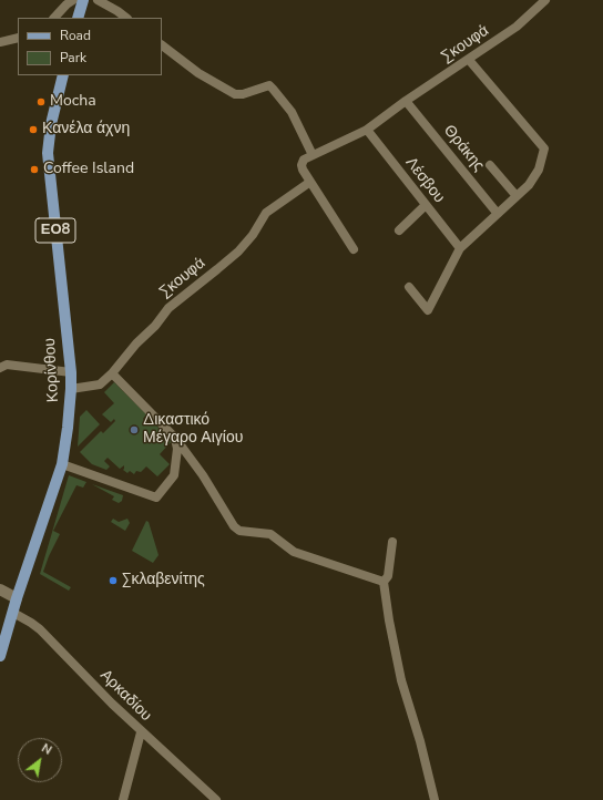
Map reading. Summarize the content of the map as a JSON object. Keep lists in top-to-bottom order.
{
  "streets": {
    "main road": ["ΕΟ8", "Κορίνθου"],
    "street": [
      "Σκουφά",
      "Θράκης",
      "Λέσβου",
      "Αρκαδίου"
    ]
  },
  "crossings": [
    ["Σκουφά", "Θράκης"],
    ["Σκουφά", "Λέσβου"],
    ["Σκουφά", "Κορίνθου"],
    ["Κορίνθου", "Αρκαδίου"]
  ],
  "places": [
    "Mocha",
    "Κανέλα άχνη",
    "Coffee Island",
    "Δικαστικό Μέγαρο Αιγίου",
    "Σκλαβενίτης"
  ],
  "legend": ["Road", "Park"],
  "north": "top right"
}
